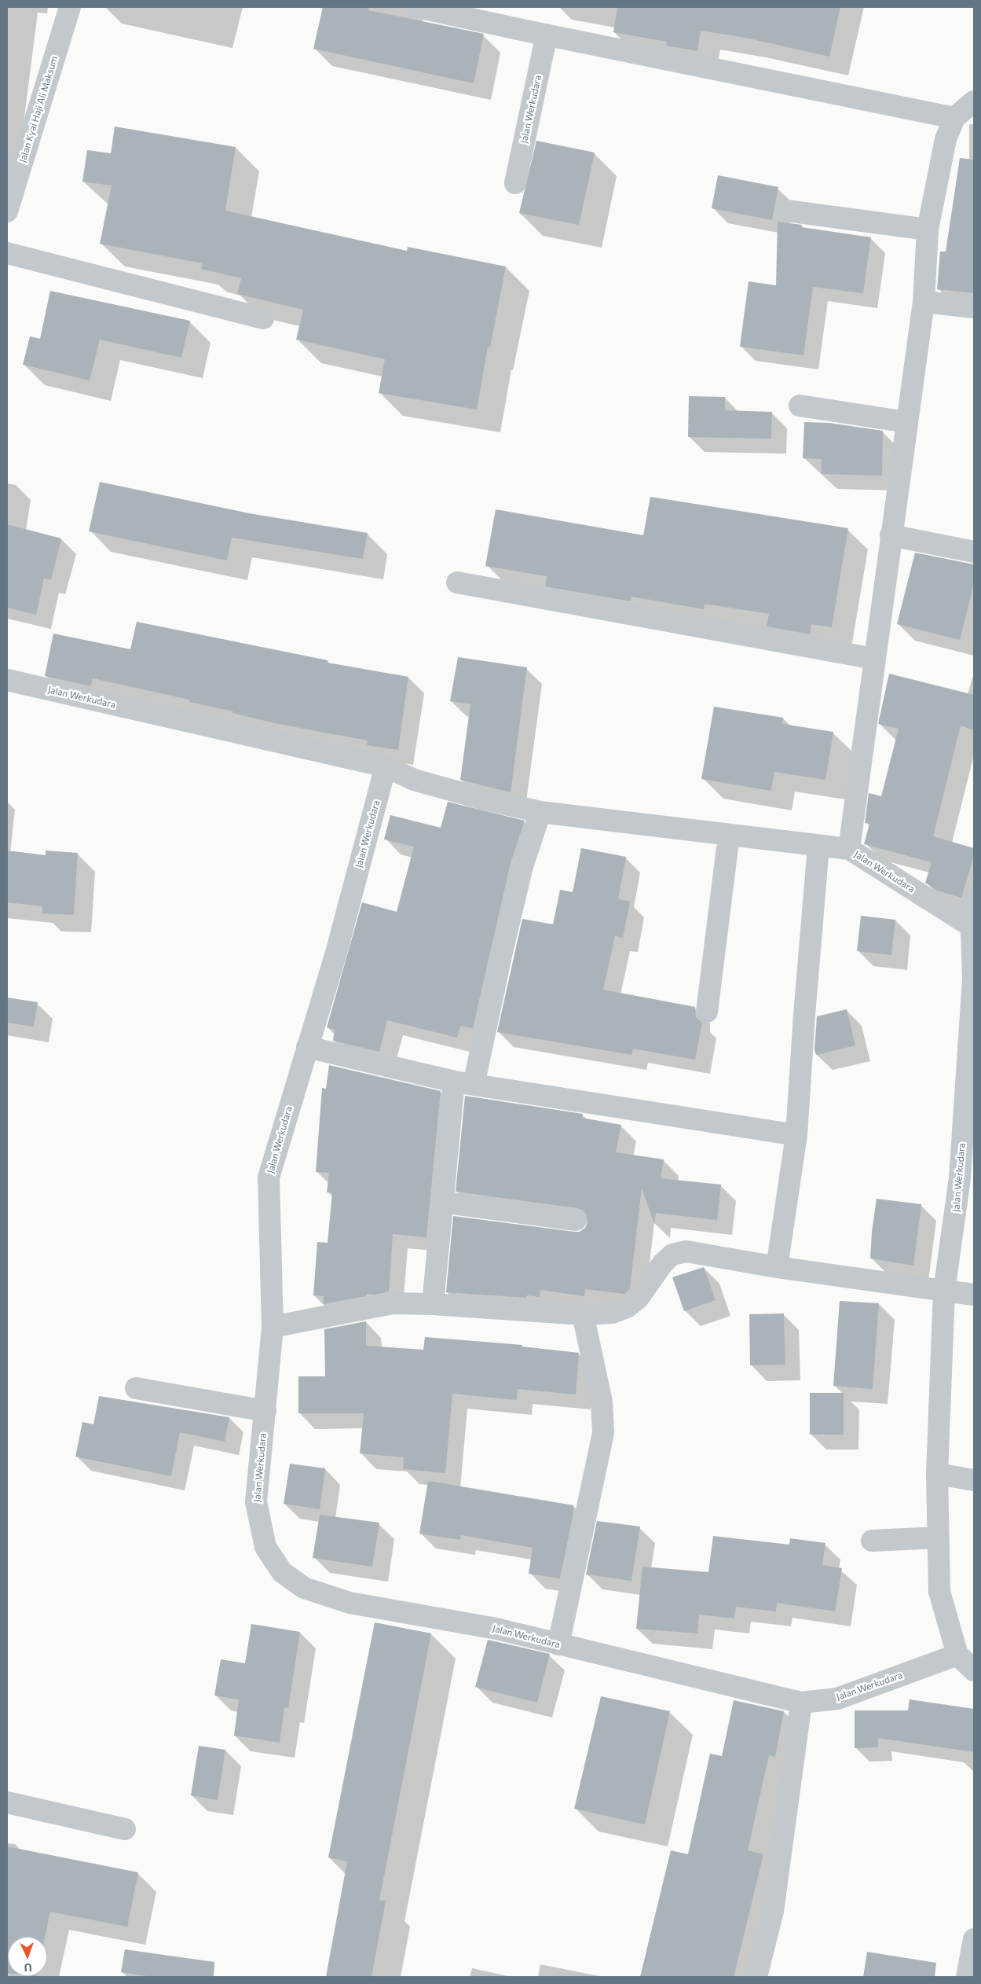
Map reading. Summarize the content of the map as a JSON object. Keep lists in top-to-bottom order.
{
  "streets": {
    "street": ["Jalan Kyai Haji Ali Maksum", "Jalan Werkudara"]
  },
  "north": "bottom"
}
